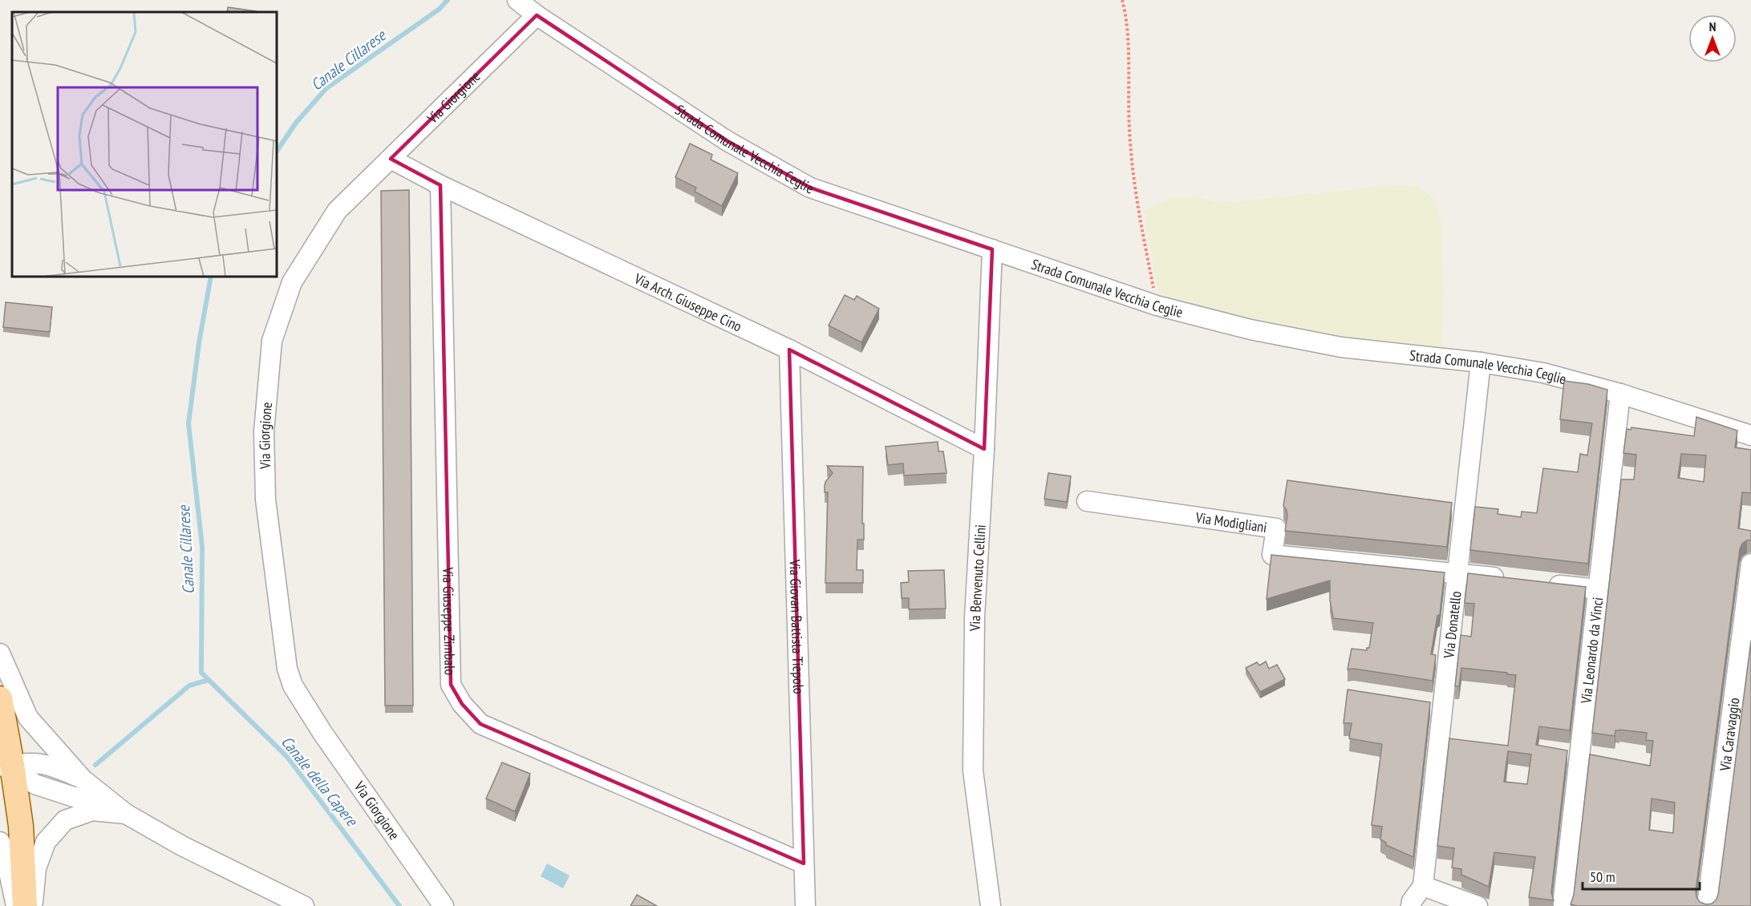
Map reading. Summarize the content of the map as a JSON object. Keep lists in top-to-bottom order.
{
  "streets": {
    "street": [
      "Via Giorgione",
      "Strada Comunale Vecchia Ceglie",
      "Via Arch. Giuseppe Cino",
      "Via Modigliani",
      "Via Benvenuto Cellini",
      "Via Giuseppe Zimbalo",
      "Via Donatello",
      "Via Giovan Battista Tiepolo",
      "Via Leonardo da Vinci",
      "Via Caravaggio"
    ]
  },
  "crossings": [
    ["Via Giorgione", "Strada Comunale Vecchia Ceglie"],
    ["Via Giorgione", "Via Arch. Giuseppe Cino"],
    ["Strada Comunale Vecchia Ceglie", "Via Benvenuto Cellini"],
    ["Strada Comunale Vecchia Ceglie", "Via Donatello"],
    ["Strada Comunale Vecchia Ceglie", "Via Leonardo da Vinci"],
    ["Via Arch. Giuseppe Cino", "Via Benvenuto Cellini"],
    ["Via Arch. Giuseppe Cino", "Via Giuseppe Zimbalo"],
    ["Via Arch. Giuseppe Cino", "Via Giovan Battista Tiepolo"],
    ["Via Modigliani", "Via Donatello"],
    ["Via Giuseppe Zimbalo", "Via Giovan Battista Tiepolo"]
  ],
  "water": ["Canale Cillarese", "Canale della Capere"],
  "scale_bar": "50 m",
  "north": "top"
}
